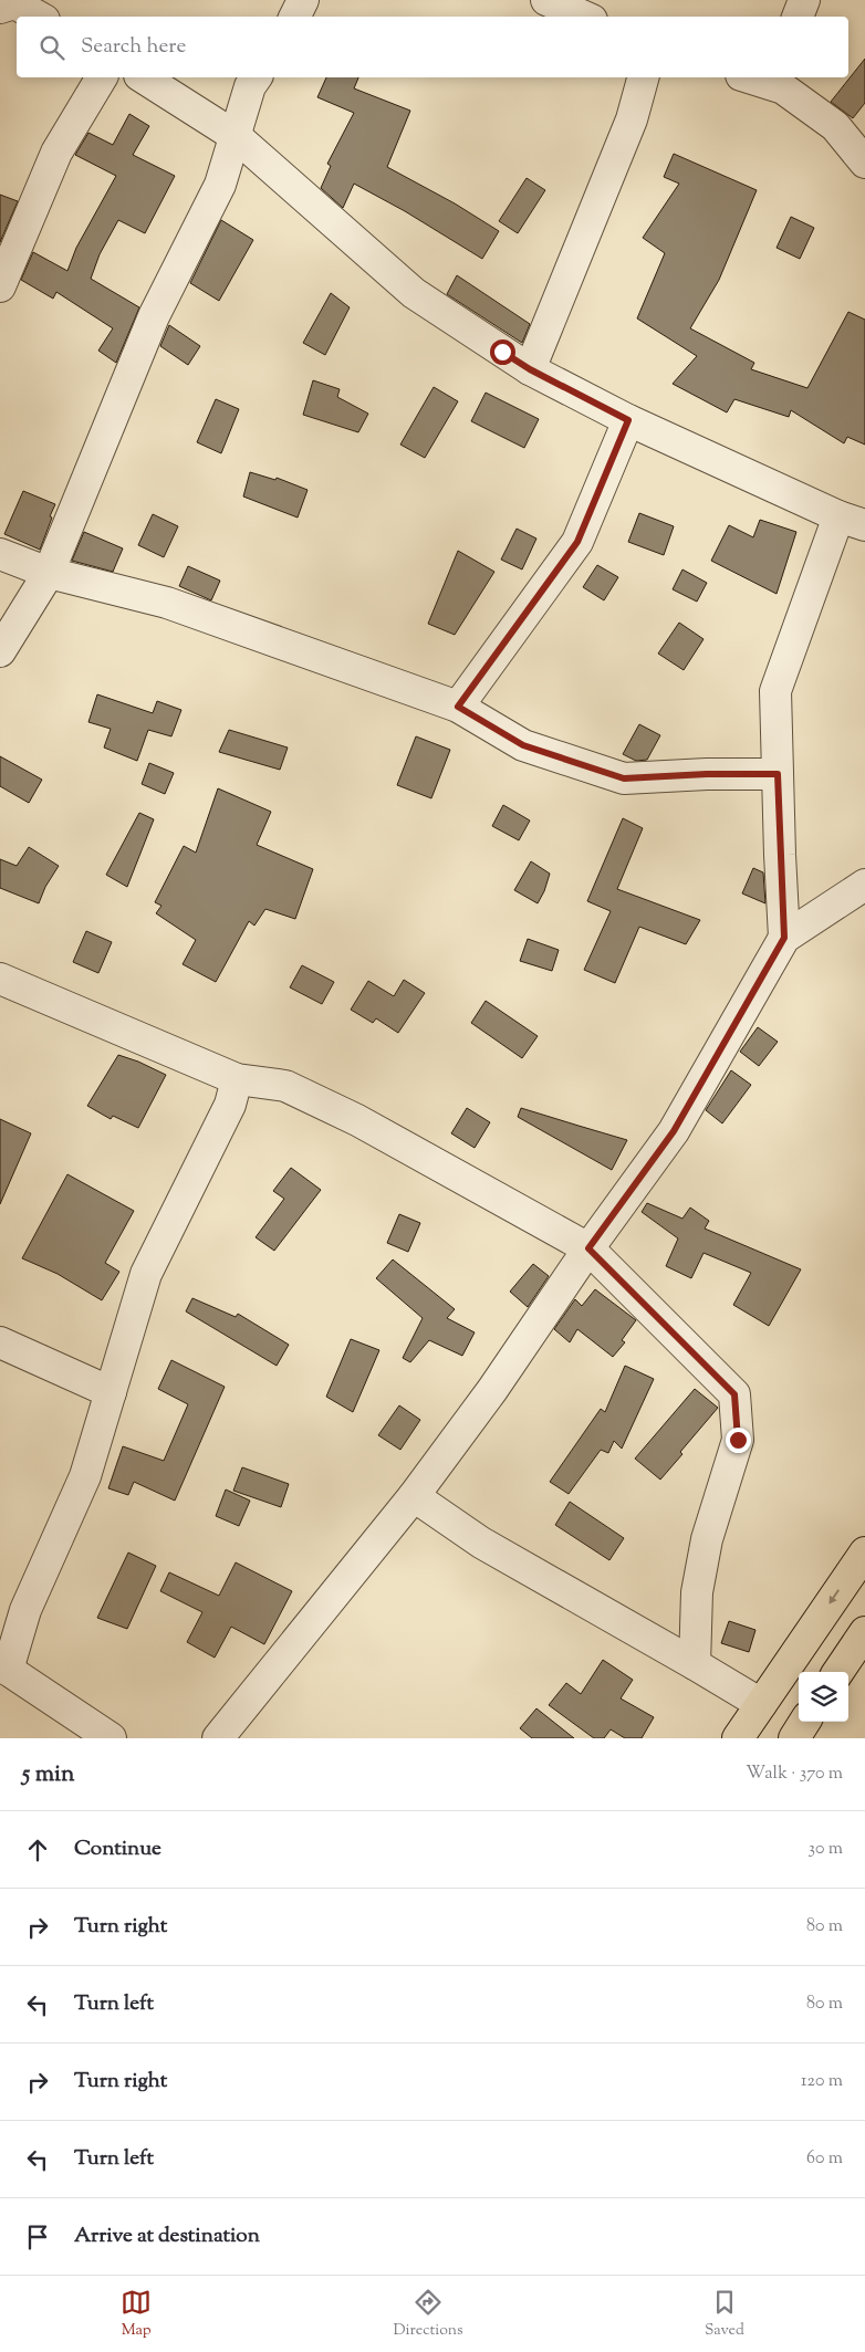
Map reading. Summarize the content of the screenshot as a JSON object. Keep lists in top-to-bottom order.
{
  "page": {
    "search": "Search here",
    "heading": ["5 min", "Walk · 370 m"],
    "list": [
      ["Continue", "30 m"],
      ["Turn right", "80 m"],
      ["Turn left", "80 m"],
      ["Turn right", "120 m"],
      ["Turn left", "60 m"],
      "Arrive at destination"
    ],
    "nav": ["Map", "Directions", "Saved"]
  }
}
